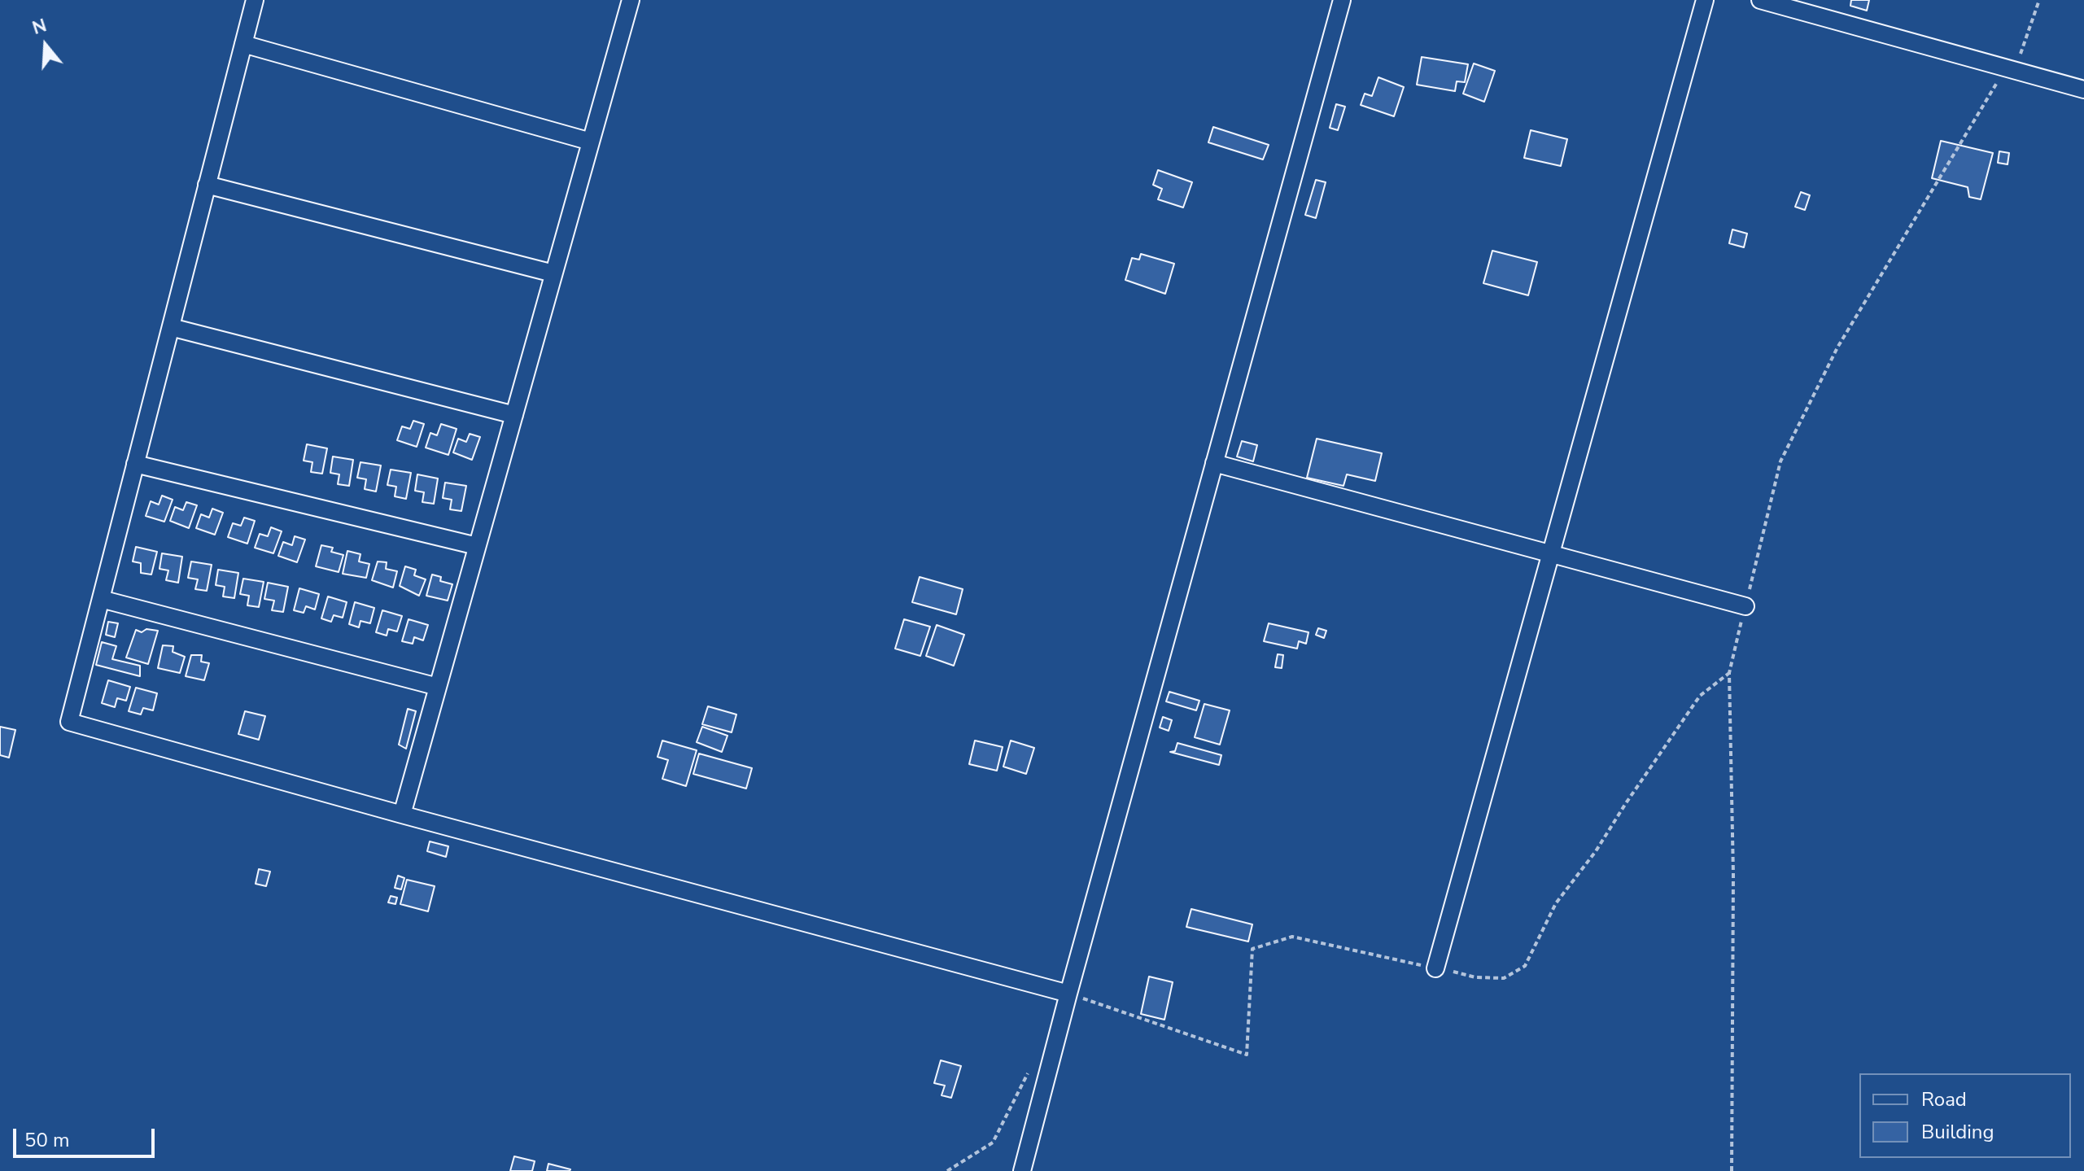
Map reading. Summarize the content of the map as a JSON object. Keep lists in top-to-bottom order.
{
  "legend": ["Road", "Building"],
  "scale_bar": "50 m",
  "north": "top"
}
